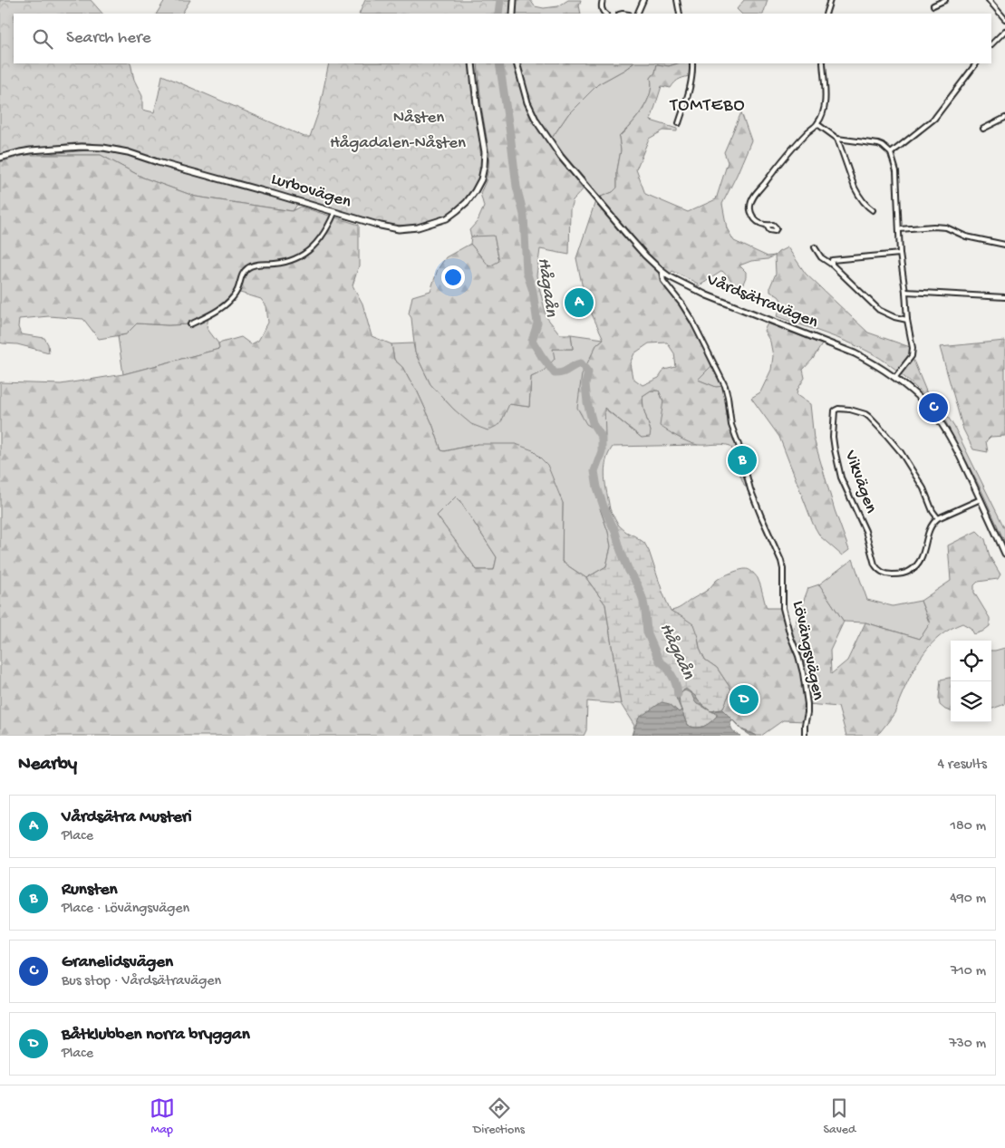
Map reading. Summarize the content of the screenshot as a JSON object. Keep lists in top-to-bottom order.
{
  "streets": {
    "street": [
      "Lurbovägen",
      "Vårdsätravägen",
      "Vikvägen",
      "Lövängsvägen"
    ]
  },
  "crossings": [
    ["Vårdsätravägen", "Lövängsvägen"]
  ],
  "districts": ["TOMTEBO"],
  "water": ["Hågaån"],
  "parks": ["Nåsten", "Hågadalen-Nåsten"],
  "page": {
    "search": "Search here",
    "pins": [
      "A",
      "C",
      "B",
      "D"
    ],
    "heading": ["Nearby", "4 results"],
    "list": [
      {
        "mark": "A",
        "name": "Vårdsätra Musteri",
        "note": "Place",
        "value": "180 m"
      },
      {
        "mark": "B",
        "name": "Runsten",
        "note": "Place · Lövängsvägen",
        "value": "490 m"
      },
      {
        "mark": "C",
        "name": "Granelidsvägen",
        "note": "Bus stop · Vårdsätravägen",
        "value": "710 m"
      },
      {
        "mark": "D",
        "name": "Båtklubben norra bryggan",
        "note": "Place",
        "value": "730 m"
      }
    ],
    "nav": ["Map", "Directions", "Saved"]
  }
}
